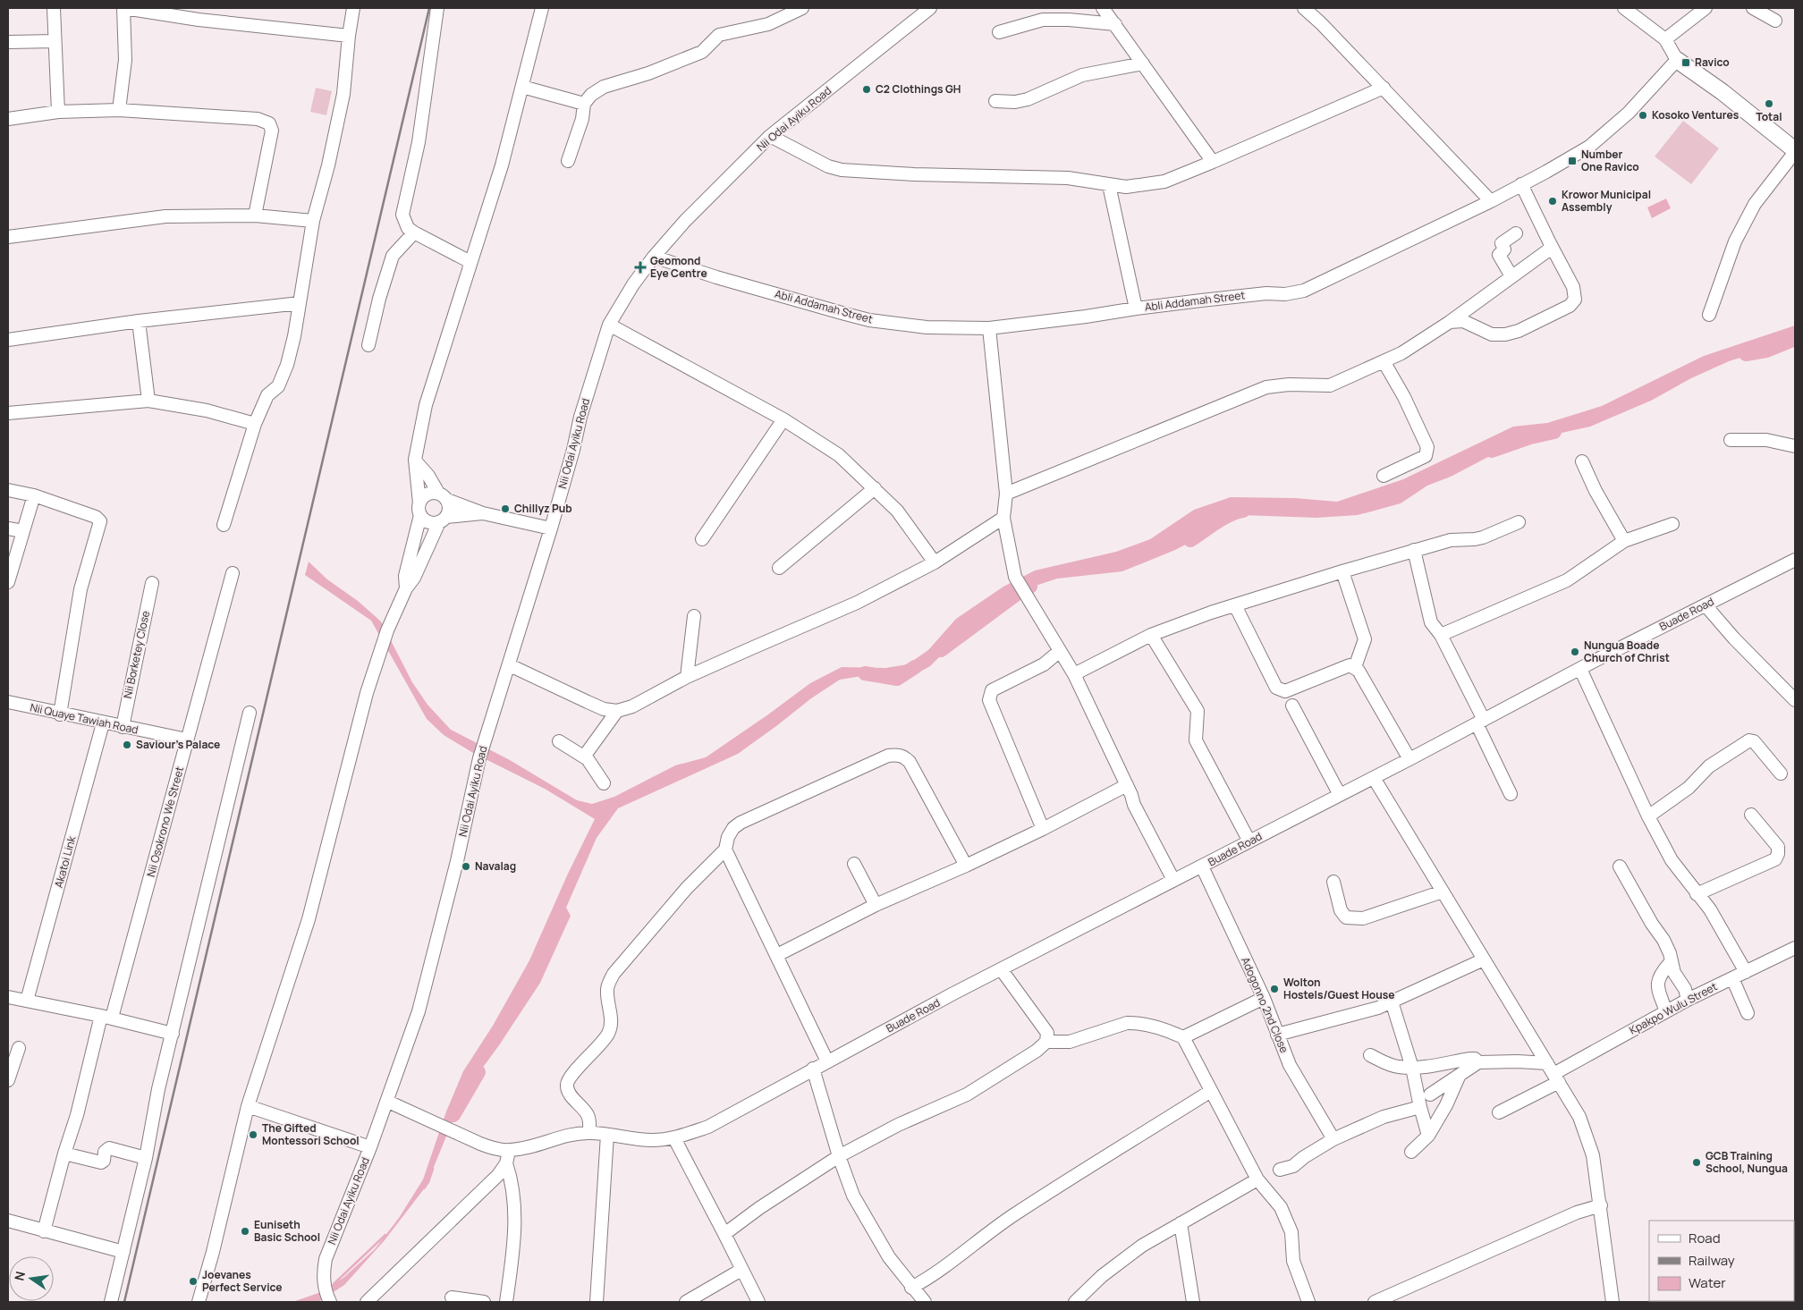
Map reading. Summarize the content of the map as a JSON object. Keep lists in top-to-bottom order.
{
  "streets": {
    "street": [
      "Nii Odai Ayiku Road",
      "Abli Addamah Street",
      "Buade Road",
      "Nii Borketey Close",
      "Nii Quaye Tawiah Road",
      "Nii Osokrono We Street",
      "Akatoi Link",
      "Adogonno 2nd Close",
      "Kpakpo Wulu Street"
    ]
  },
  "crossings": [
    ["Nii Odai Ayiku Road", "Abli Addamah Street"],
    ["Buade Road", "Adogonno 2nd Close"],
    ["Nii Borketey Close", "Nii Quaye Tawiah Road"],
    ["Nii Quaye Tawiah Road", "Nii Osokrono We Street"],
    ["Nii Quaye Tawiah Road", "Akatoi Link"]
  ],
  "places": {
    "transit": ["Ravico", "Number One Ravico"],
    "other": [
      "C2 Clothings GH",
      "Total",
      "Kosoko Ventures",
      "Krowor Municipal Assembly",
      "Chillyz Pub",
      "Nungua Boade Church of Christ",
      "Saviour's Palace",
      "Navalag",
      "Wolton Hostels/Guest House",
      "The Gifted Montessori School",
      "GCB Training School, Nungua",
      "Euniseth Basic School",
      "Joevanes Perfect Service"
    ],
    "health": ["Geomond Eye Centre"]
  },
  "legend": ["Road", "Railway", "Water"],
  "north": "left"
}
